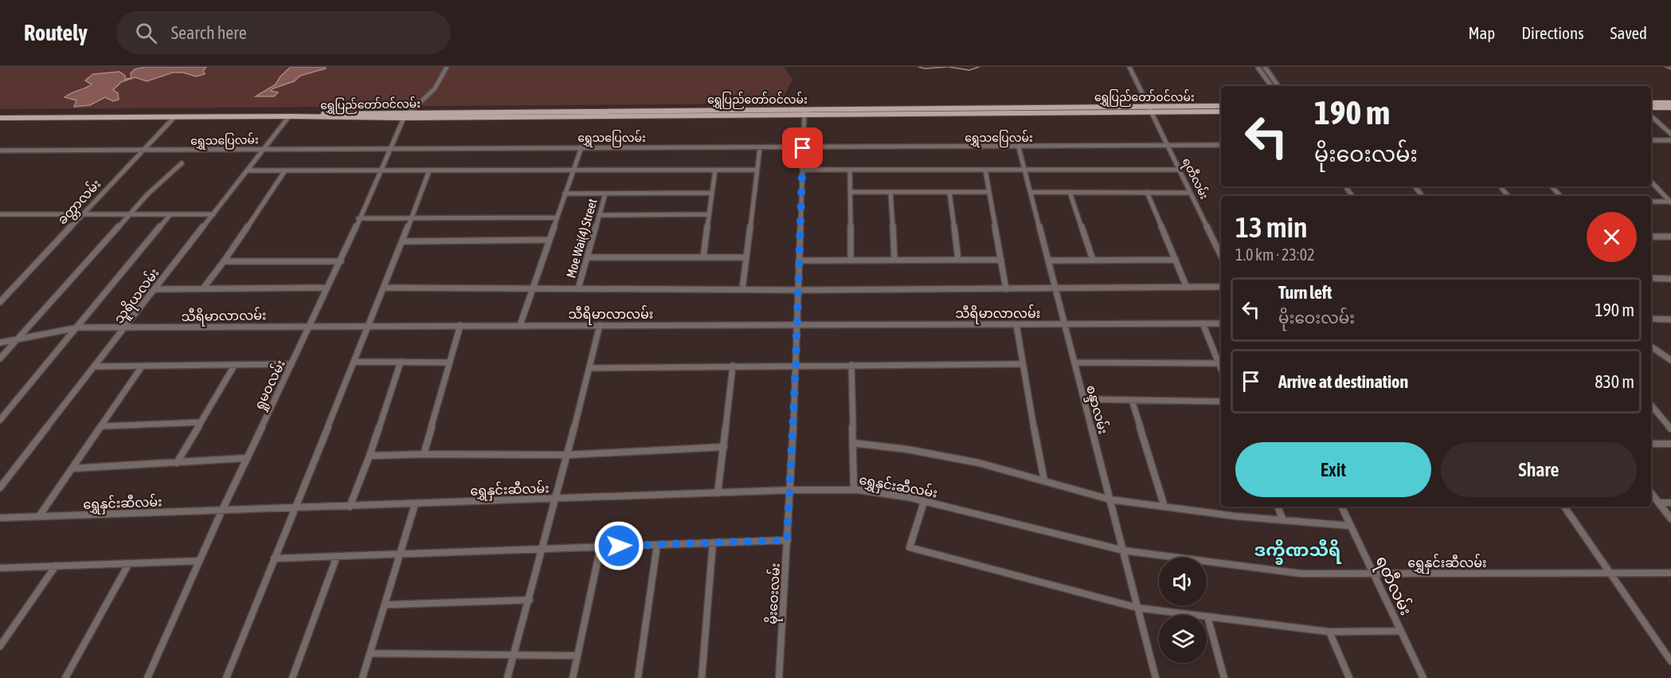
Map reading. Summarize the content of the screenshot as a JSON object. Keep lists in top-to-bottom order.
{
  "streets": {
    "main road": ["ရွှေပြည်တော်ဝင်လမ်း"],
    "street": [
      "ရွှေသပြေလမ်း",
      "ရတီလမ်း",
      "ခတ္တာလမ်း",
      "Moe Wai(4) Street",
      "သူရိယလမ်း",
      "သီရိမာလာလမ်း",
      "ရှုမဝလမ်း",
      "စန္ဒာလမ်း",
      "ရွှေနှင်းဆီလမ်း",
      "မိုးဝေးလမ်း"
    ]
  },
  "crossings": [
    ["ရွှေပြည်တော်ဝင်လမ်း", "ရတီလမ်း"],
    ["ရွှေပြည်တော်ဝင်လမ်း", "ခတ္တာလမ်း"],
    ["ရွှေပြည်တော်ဝင်လမ်း", "သူရိယလမ်း"],
    ["ရွှေပြည်တော်ဝင်လမ်း", "ရှုမဝလမ်း"],
    ["ရွှေပြည်တော်ဝင်လမ်း", "မိုးဝေးလမ်း"],
    ["ရွှေသပြေလမ်း", "ရတီလမ်း"],
    ["ရွှေသပြေလမ်း", "ခတ္တာလမ်း"],
    ["ရွှေသပြေလမ်း", "သူရိယလမ်း"],
    ["ရွှေသပြေလမ်း", "ရှုမဝလမ်း"],
    ["ရွှေသပြေလမ်း", "စန္ဒာလမ်း"],
    ["ရွှေသပြေလမ်း", "မိုးဝေးလမ်း"],
    ["ရတီလမ်း", "ရွှေနှင်းဆီလမ်း"],
    ["သူရိယလမ်း", "သီရိမာလာလမ်း"],
    ["သီရိမာလာလမ်း", "ရှုမဝလမ်း"],
    ["သီရိမာလာလမ်း", "စန္ဒာလမ်း"],
    ["သီရိမာလာလမ်း", "မိုးဝေးလမ်း"],
    ["ရှုမဝလမ်း", "ရွှေနှင်းဆီလမ်း"],
    ["စန္ဒာလမ်း", "ရွှေနှင်းဆီလမ်း"],
    ["ရွှေနှင်းဆီလမ်း", "မိုးဝေးလမ်း"]
  ],
  "districts": ["ဒက္ခိဏသီရိ"],
  "page": {
    "header": "Routely",
    "search": "Search here",
    "nav": ["Map", "Directions", "Saved"],
    "turn": ["190 m", "မိုးဝေးလမ်း"],
    "heading": ["13 min", "1.0 km · 23:02"],
    "list": [
      {
        "name": "Turn left",
        "note": "မိုးဝေးလမ်း",
        "value": "190 m"
      },
      {
        "name": "Arrive at destination",
        "value": "830 m"
      }
    ],
    "buttons": ["Exit", "Share"]
  }
}
